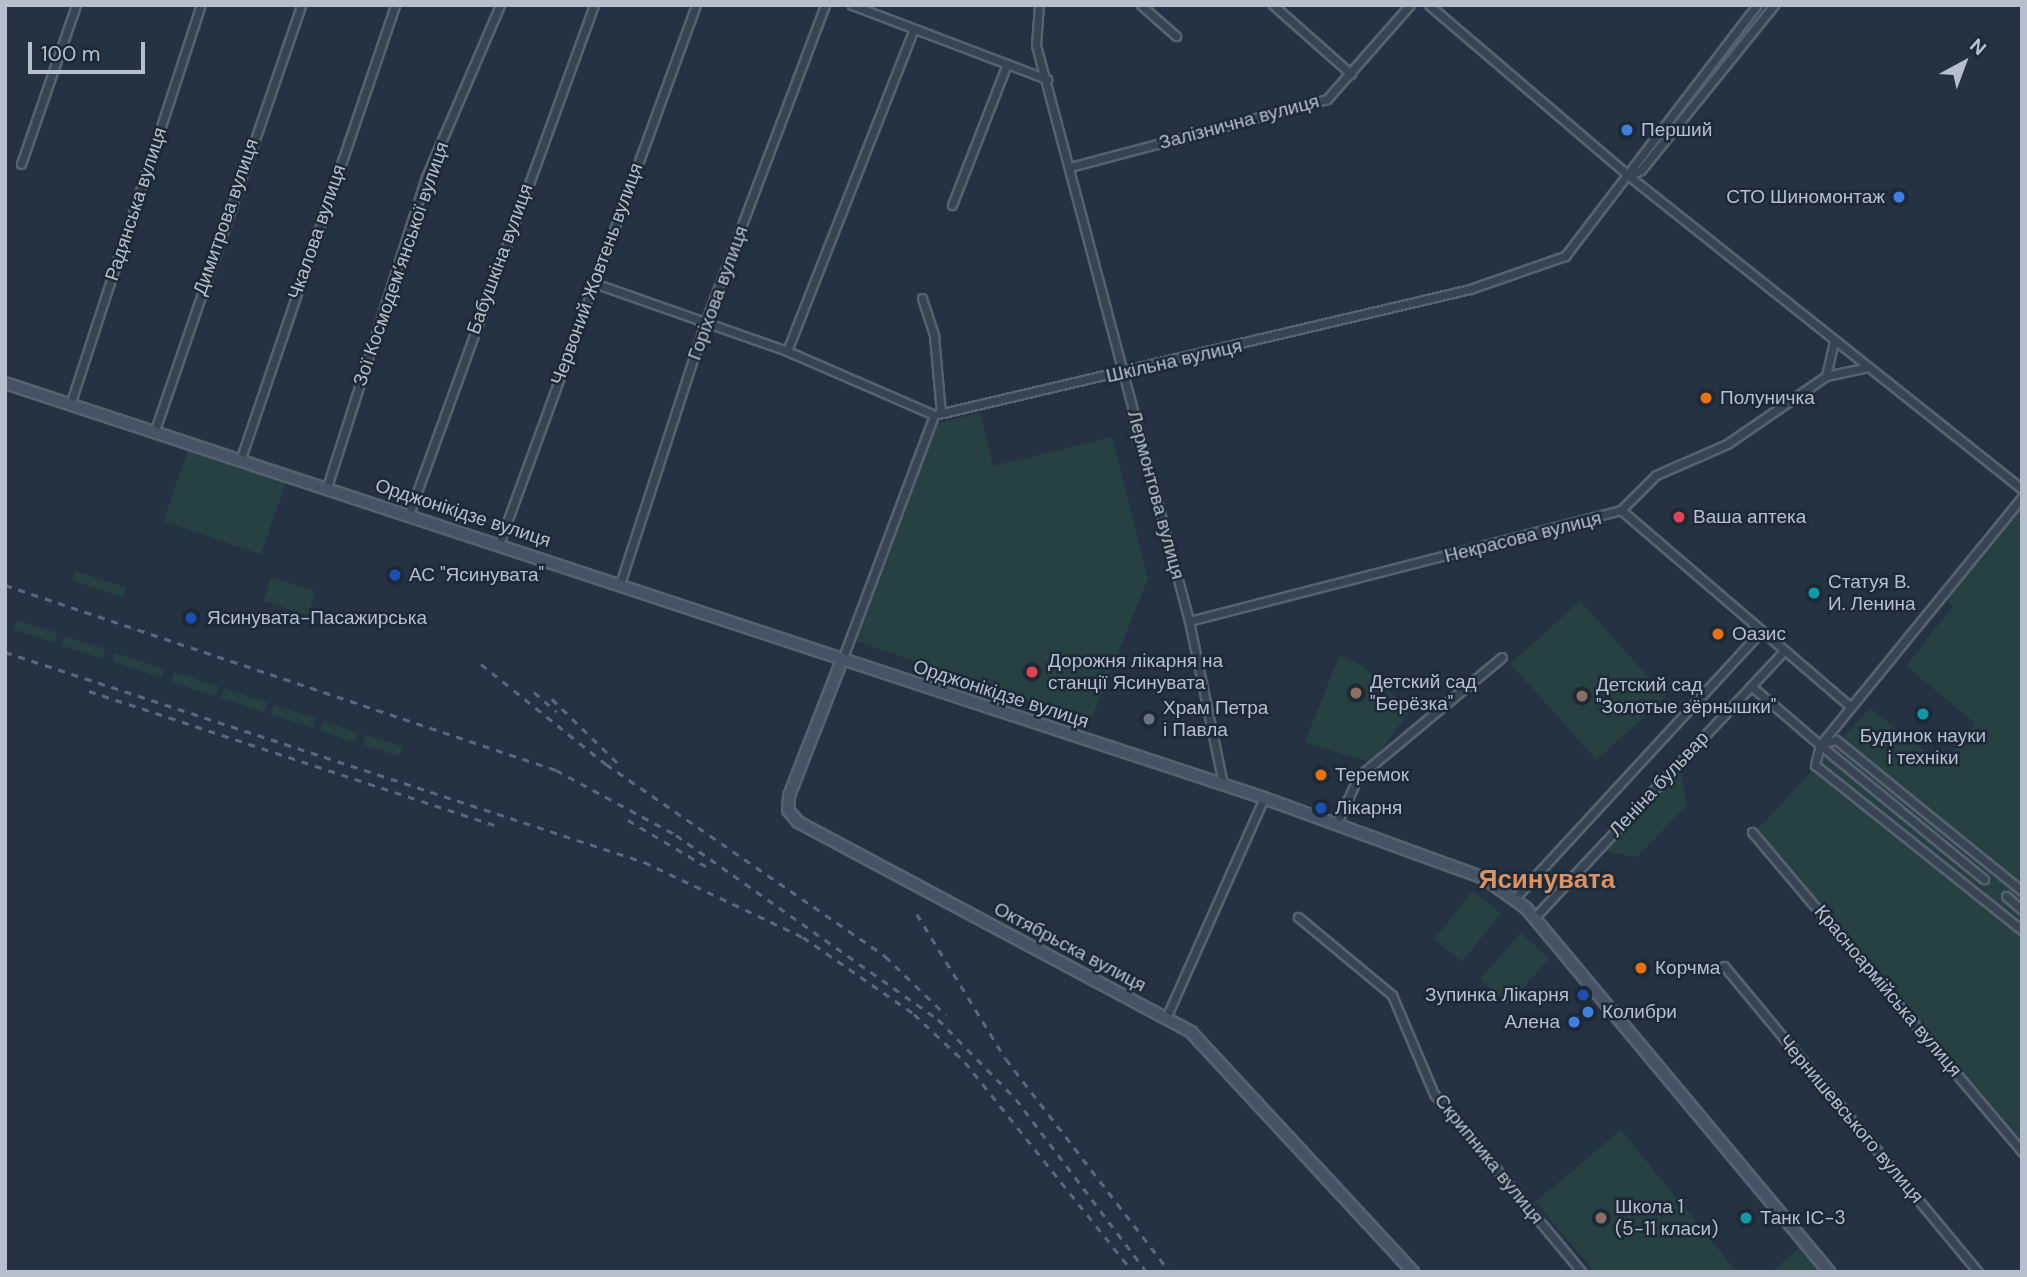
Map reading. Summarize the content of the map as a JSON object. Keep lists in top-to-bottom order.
{
  "streets": {
    "main road": ["Орджонікідзе вулиця", "Октябрьска вулиця"],
    "street": [
      "Залізнична вулиця",
      "Радянська вулиця",
      "Димитрова вулиця",
      "Чкалова вулиця",
      "Бабушкіна вулиця",
      "Зої Космодем’янської вулиця",
      "Червоний Жовтень вулиця",
      "Горіхова вулиця",
      "Шкільна вулиця",
      "Лермонтова вулиця",
      "Некрасова вулиця",
      "Леніна бульвар",
      "Красноармійська вулиця",
      "Чернишевського вулиця",
      "Скрипника вулиця"
    ]
  },
  "crossings": [
    ["Залізнична вулиця", "Лермонтова вулиця"],
    ["Радянська вулиця", "Орджонікідзе вулиця"],
    ["Димитрова вулиця", "Орджонікідзе вулиця"],
    ["Чкалова вулиця", "Орджонікідзе вулиця"],
    ["Бабушкіна вулиця", "Орджонікідзе вулиця"],
    ["Зої Космодем’янської вулиця", "Орджонікідзе вулиця"],
    ["Червоний Жовтень вулиця", "Орджонікідзе вулиця"],
    ["Горіхова вулиця", "Орджонікідзе вулиця"],
    ["Шкільна вулиця", "Лермонтова вулиця"],
    ["Лермонтова вулиця", "Орджонікідзе вулиця"],
    ["Лермонтова вулиця", "Некрасова вулиця"],
    ["Орджонікідзе вулиця", "Леніна бульвар"],
    ["Орджонікідзе вулиця", "Октябрьска вулиця"]
  ],
  "districts": ["Ясинувата"],
  "places": [
    "Перший",
    "СТО Шиномонтаж",
    "Полуничка",
    "Ваша аптека",
    "АС \"Ясинувата\"",
    "Статуя В. И. Ленина",
    "Ясинувата-Пасажирська",
    "Оазис",
    "Дорожня лікарня на станції Ясинувата",
    "Детский сад \"Берёзка\"",
    "Детский сад \"Золотые зёрнышки\"",
    "Будинок науки і техніки",
    "Храм Петра і Павла",
    "Теремок",
    "Лікарня",
    "Корчма",
    "Зупинка Лікарня",
    "Колибри",
    "Алена",
    "Школа 1 (5-11 класи)",
    "Танк ІС-3"
  ],
  "scale_bar": "100 m",
  "north": "top right"
}
